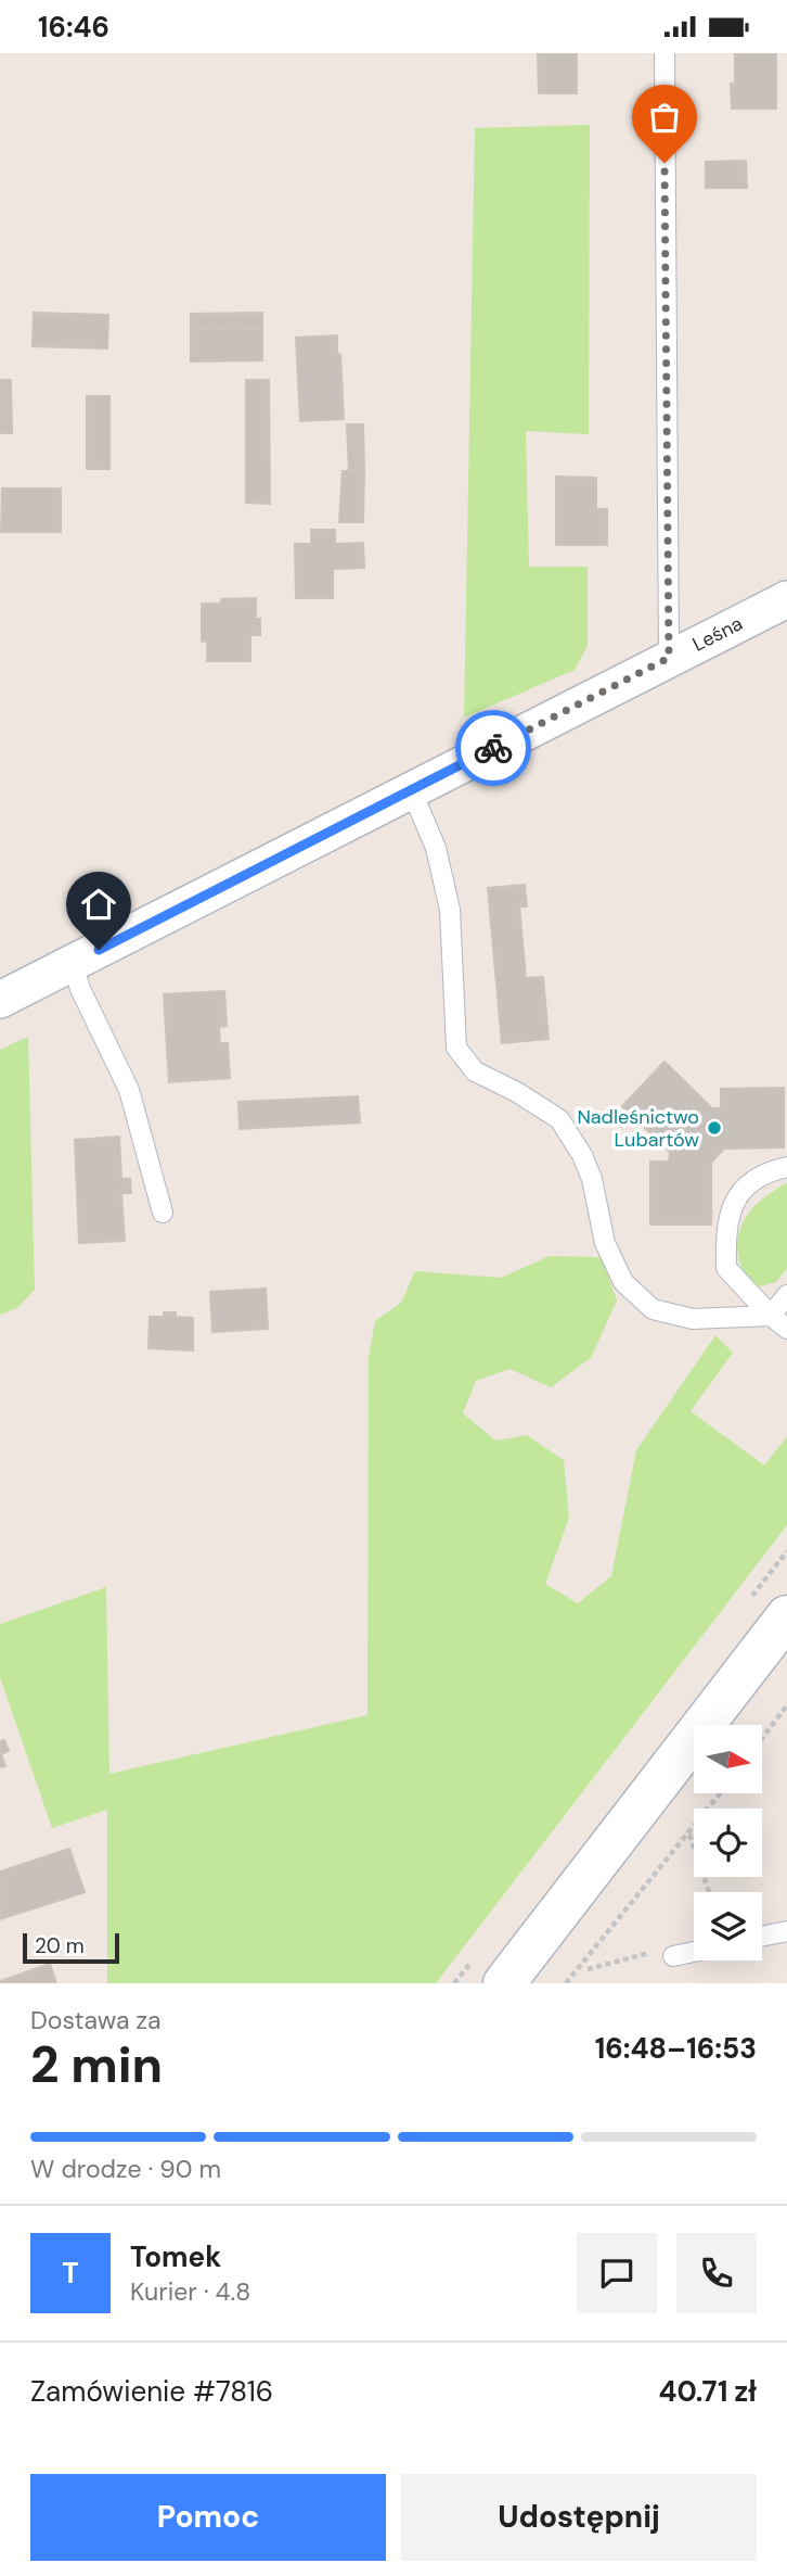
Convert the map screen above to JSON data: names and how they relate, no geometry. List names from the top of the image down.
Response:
{
  "streets": {
    "street": ["Leśna"]
  },
  "places": ["Nadleśnictwo Lubartów"],
  "scale_bar": "20 m",
  "north": "right",
  "page": {
    "status": "16:46",
    "scale": "20 m",
    "heading": ["2 min", "Dostawa za", "16:48–16:53"],
    "panel": [
      "Tomek",
      "Kurier · 4.8",
      "Zamówienie #7816",
      "40.71 zł"
    ],
    "bar": "W drodze · 90 m",
    "round": "T",
    "buttons": ["Pomoc", "Udostępnij"]
  }
}
